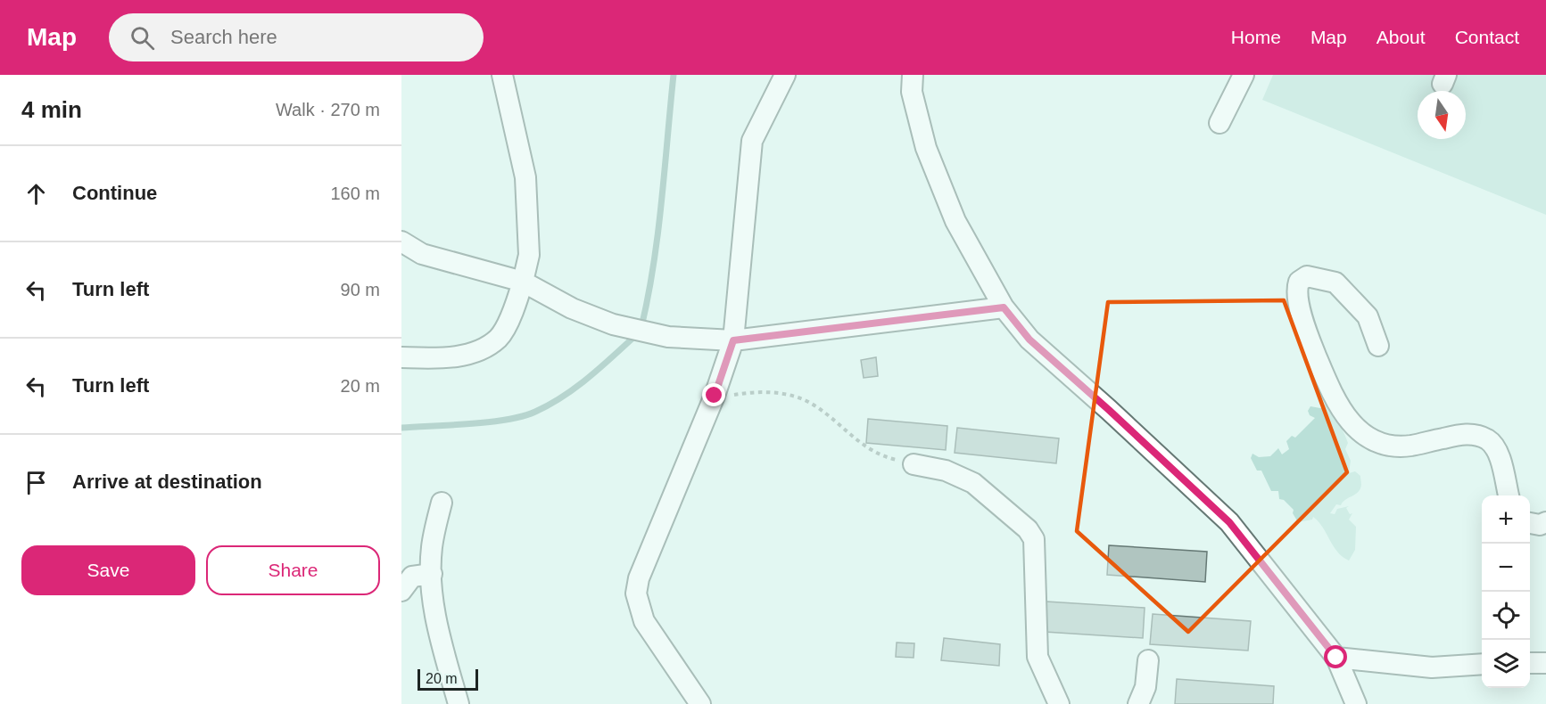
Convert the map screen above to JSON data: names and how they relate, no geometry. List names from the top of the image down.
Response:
{
  "scale_bar": "20 m",
  "north": "bottom",
  "page": {
    "header": "Map",
    "search": "Search here",
    "nav": [
      "Home",
      "Map",
      "About",
      "Contact"
    ],
    "heading": ["4 min", "Walk · 270 m"],
    "list": [
      ["Continue", "160 m"],
      ["Turn left", "90 m"],
      ["Turn left", "20 m"],
      "Arrive at destination"
    ],
    "map_buttons": ["+", "−"],
    "buttons": ["Save", "Share"],
    "scale": "20 m"
  }
}
